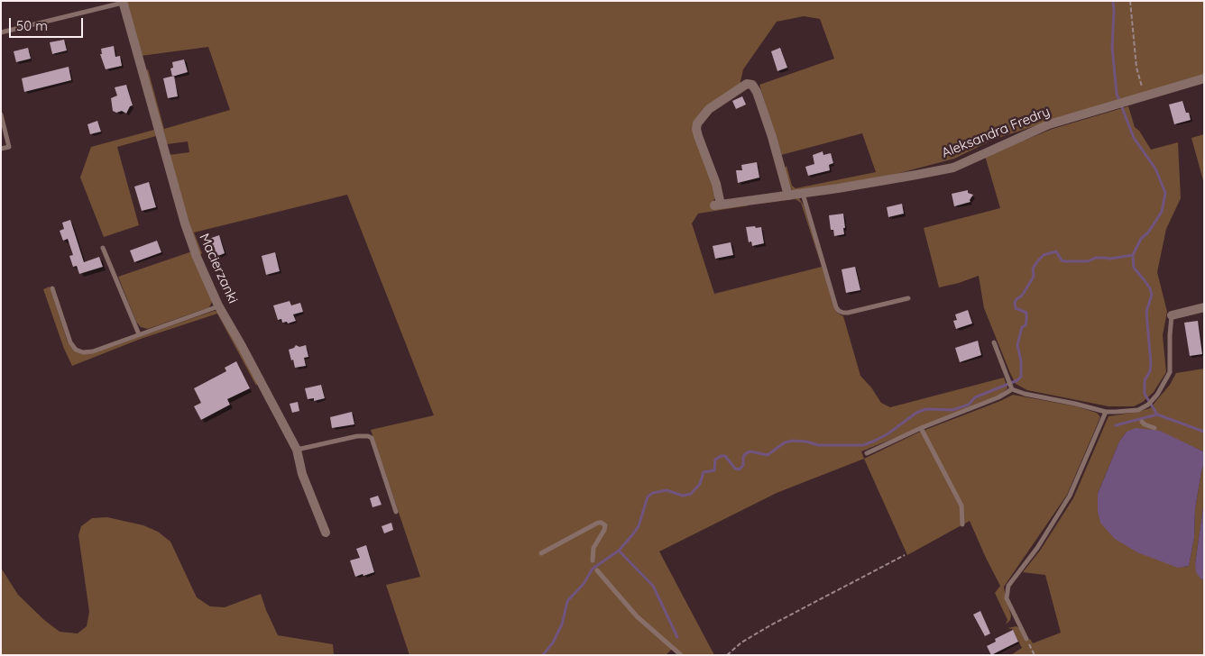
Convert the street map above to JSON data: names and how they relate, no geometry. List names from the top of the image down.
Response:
{
  "streets": {
    "street": ["Aleksandra Fredry", "Macierzanki"]
  },
  "scale_bar": "50 m"
}
